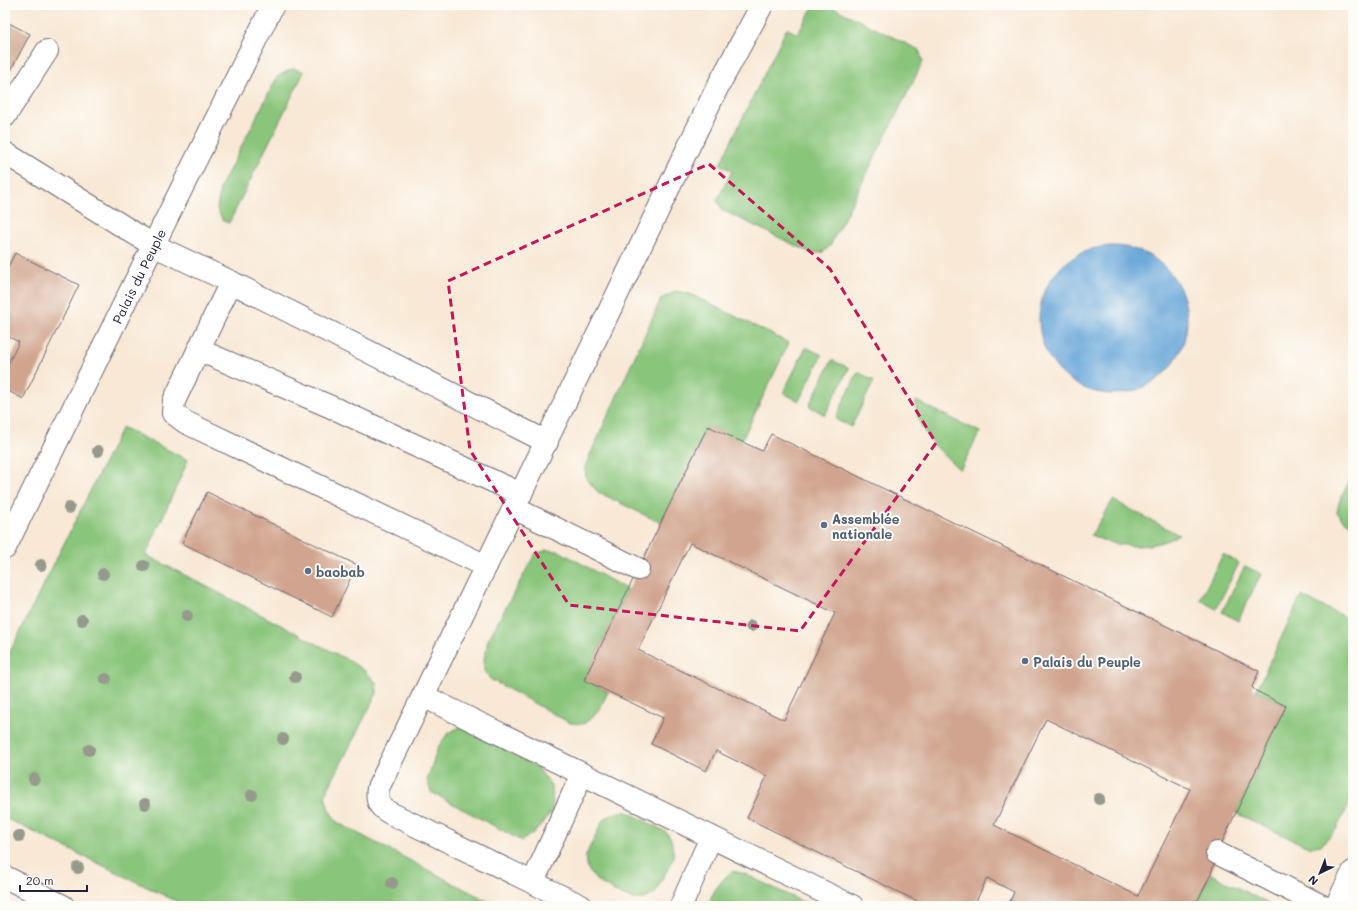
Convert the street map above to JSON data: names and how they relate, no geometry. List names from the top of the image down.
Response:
{
  "streets": {
    "street": ["Palais du Peuple"]
  },
  "places": ["Assemblée nationale", "baobab", "Palais du Peuple"],
  "scale_bar": "20 m",
  "north": "bottom left"
}
